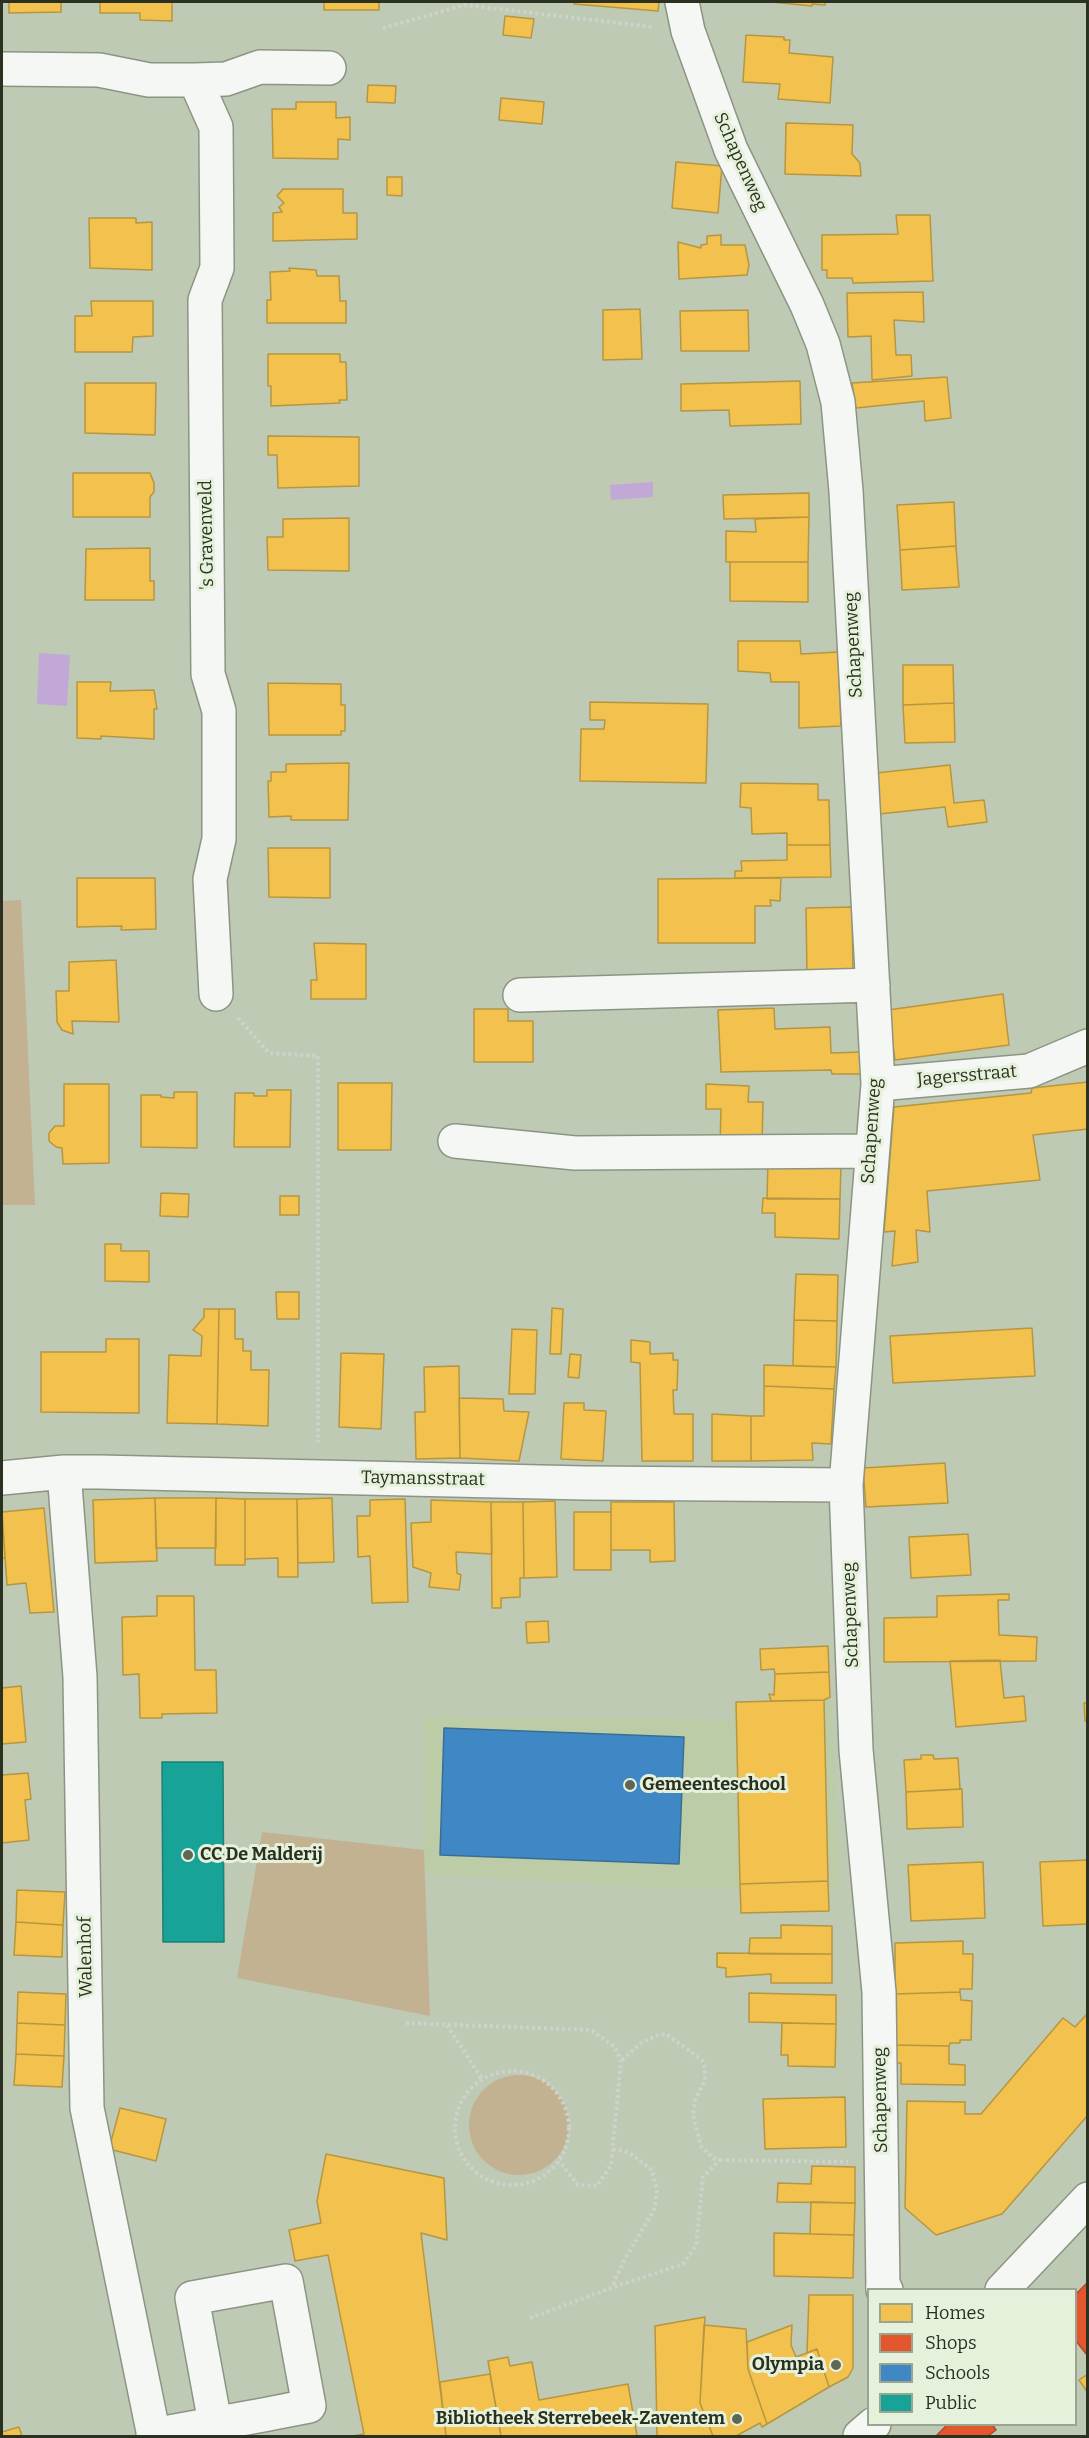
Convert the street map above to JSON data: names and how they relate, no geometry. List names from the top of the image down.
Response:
{
  "streets": {
    "street": [
      "Schapenweg",
      "'s Gravenveld",
      "Jagersstraat",
      "Taymansstraat",
      "Walenhof"
    ]
  },
  "crossings": [
    ["Schapenweg", "Jagersstraat"],
    ["Schapenweg", "Taymansstraat"],
    ["Taymansstraat", "Walenhof"]
  ],
  "places": [
    "Gemeenteschool",
    "CC De Malderij",
    "Olympia",
    "Bibliotheek Sterrebeek-Zaventem"
  ],
  "legend": [
    "Homes",
    "Shops",
    "Schools",
    "Public"
  ]
}
